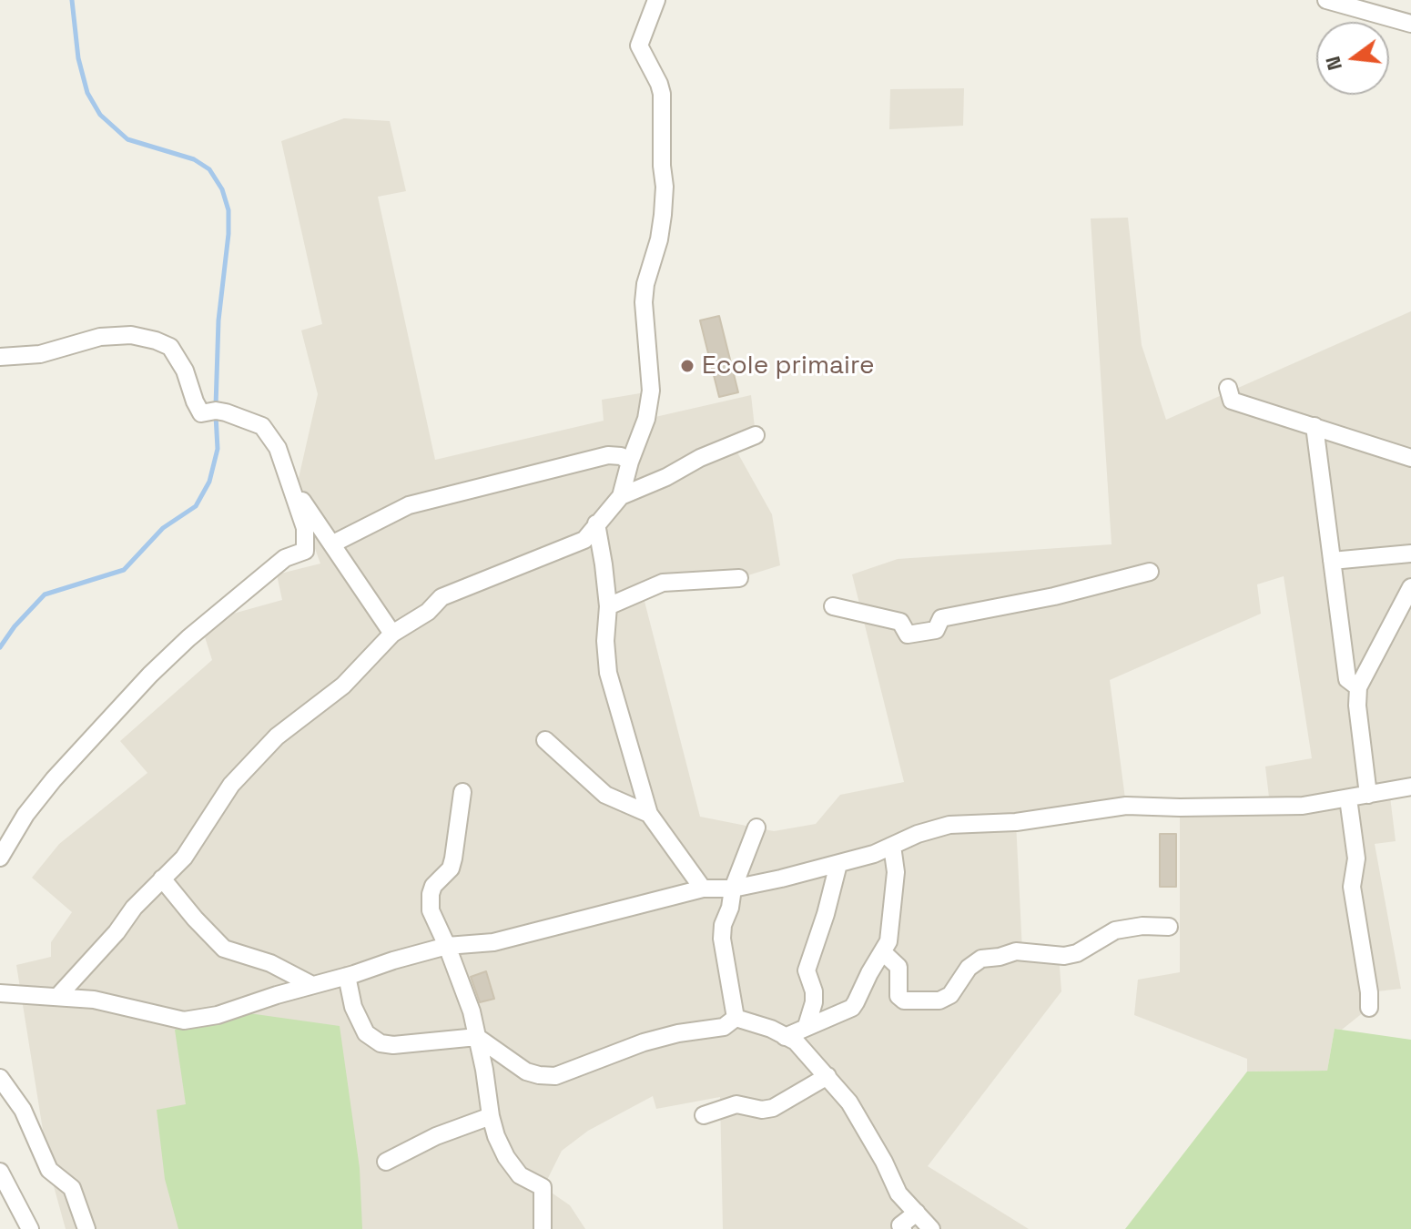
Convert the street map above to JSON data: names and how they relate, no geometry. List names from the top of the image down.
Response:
{
  "places": ["Ecole primaire"],
  "north": "left"
}
